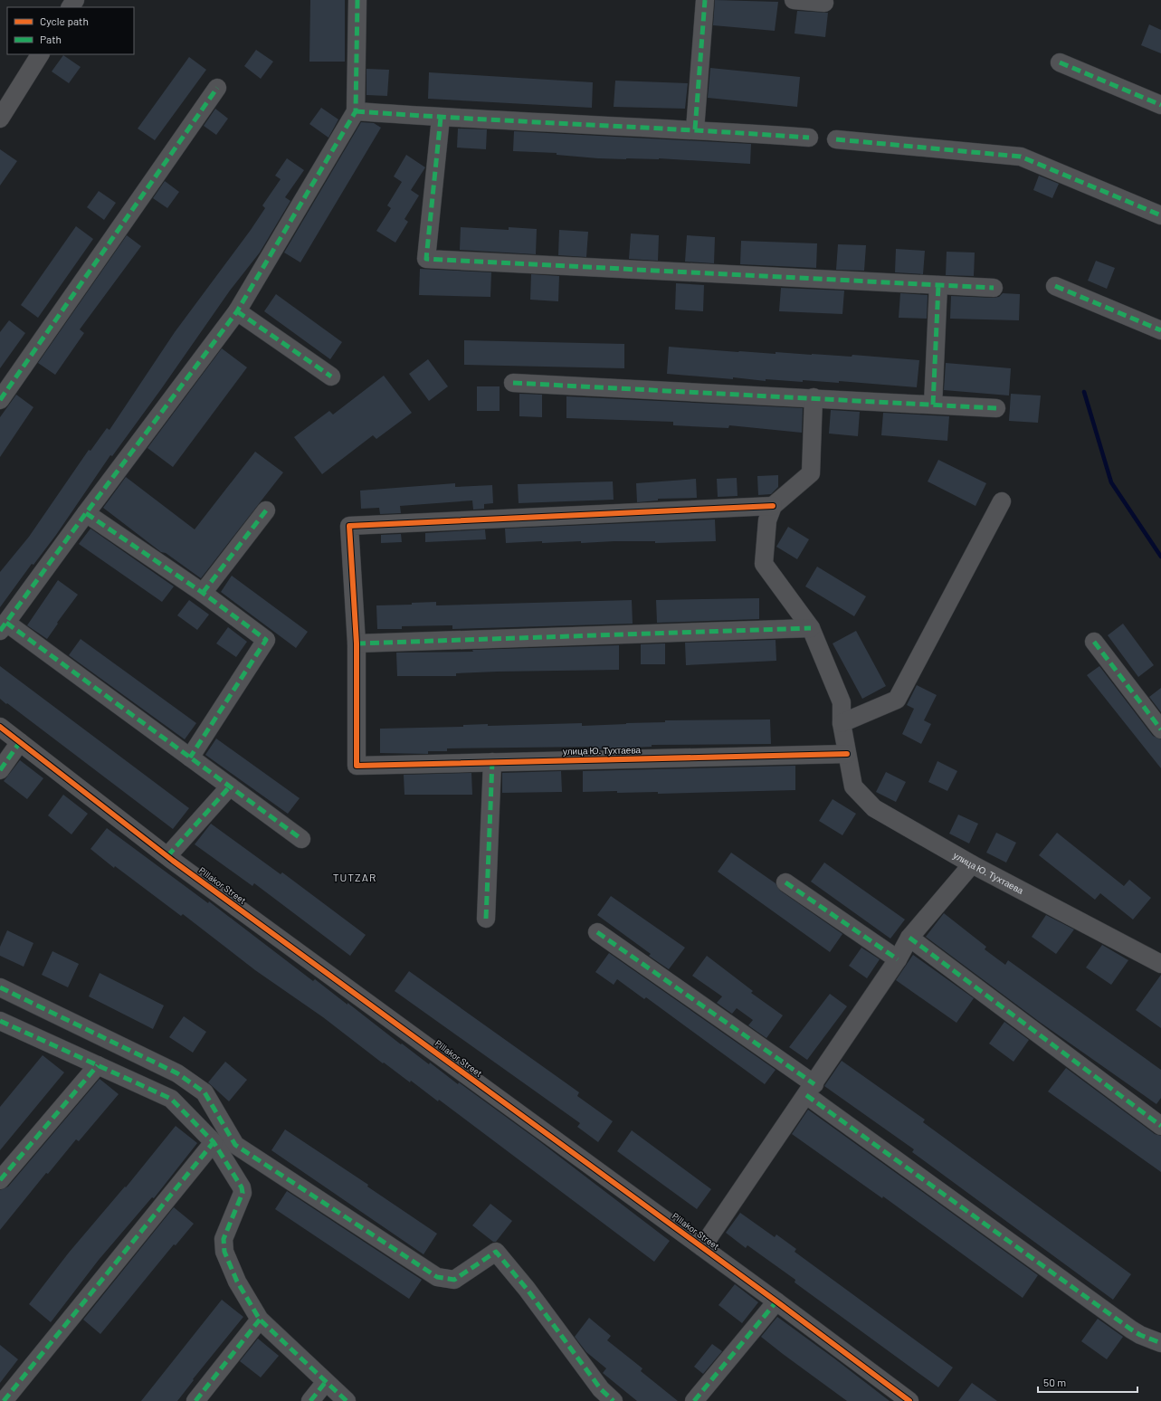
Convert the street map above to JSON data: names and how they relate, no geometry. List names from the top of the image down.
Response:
{
  "streets": {
    "street": ["улица Ю. Тухтаева", "Pillakor Street"]
  },
  "districts": ["TUTZAR"],
  "legend": ["Cycle path", "Path"],
  "scale_bar": "50 m"
}
